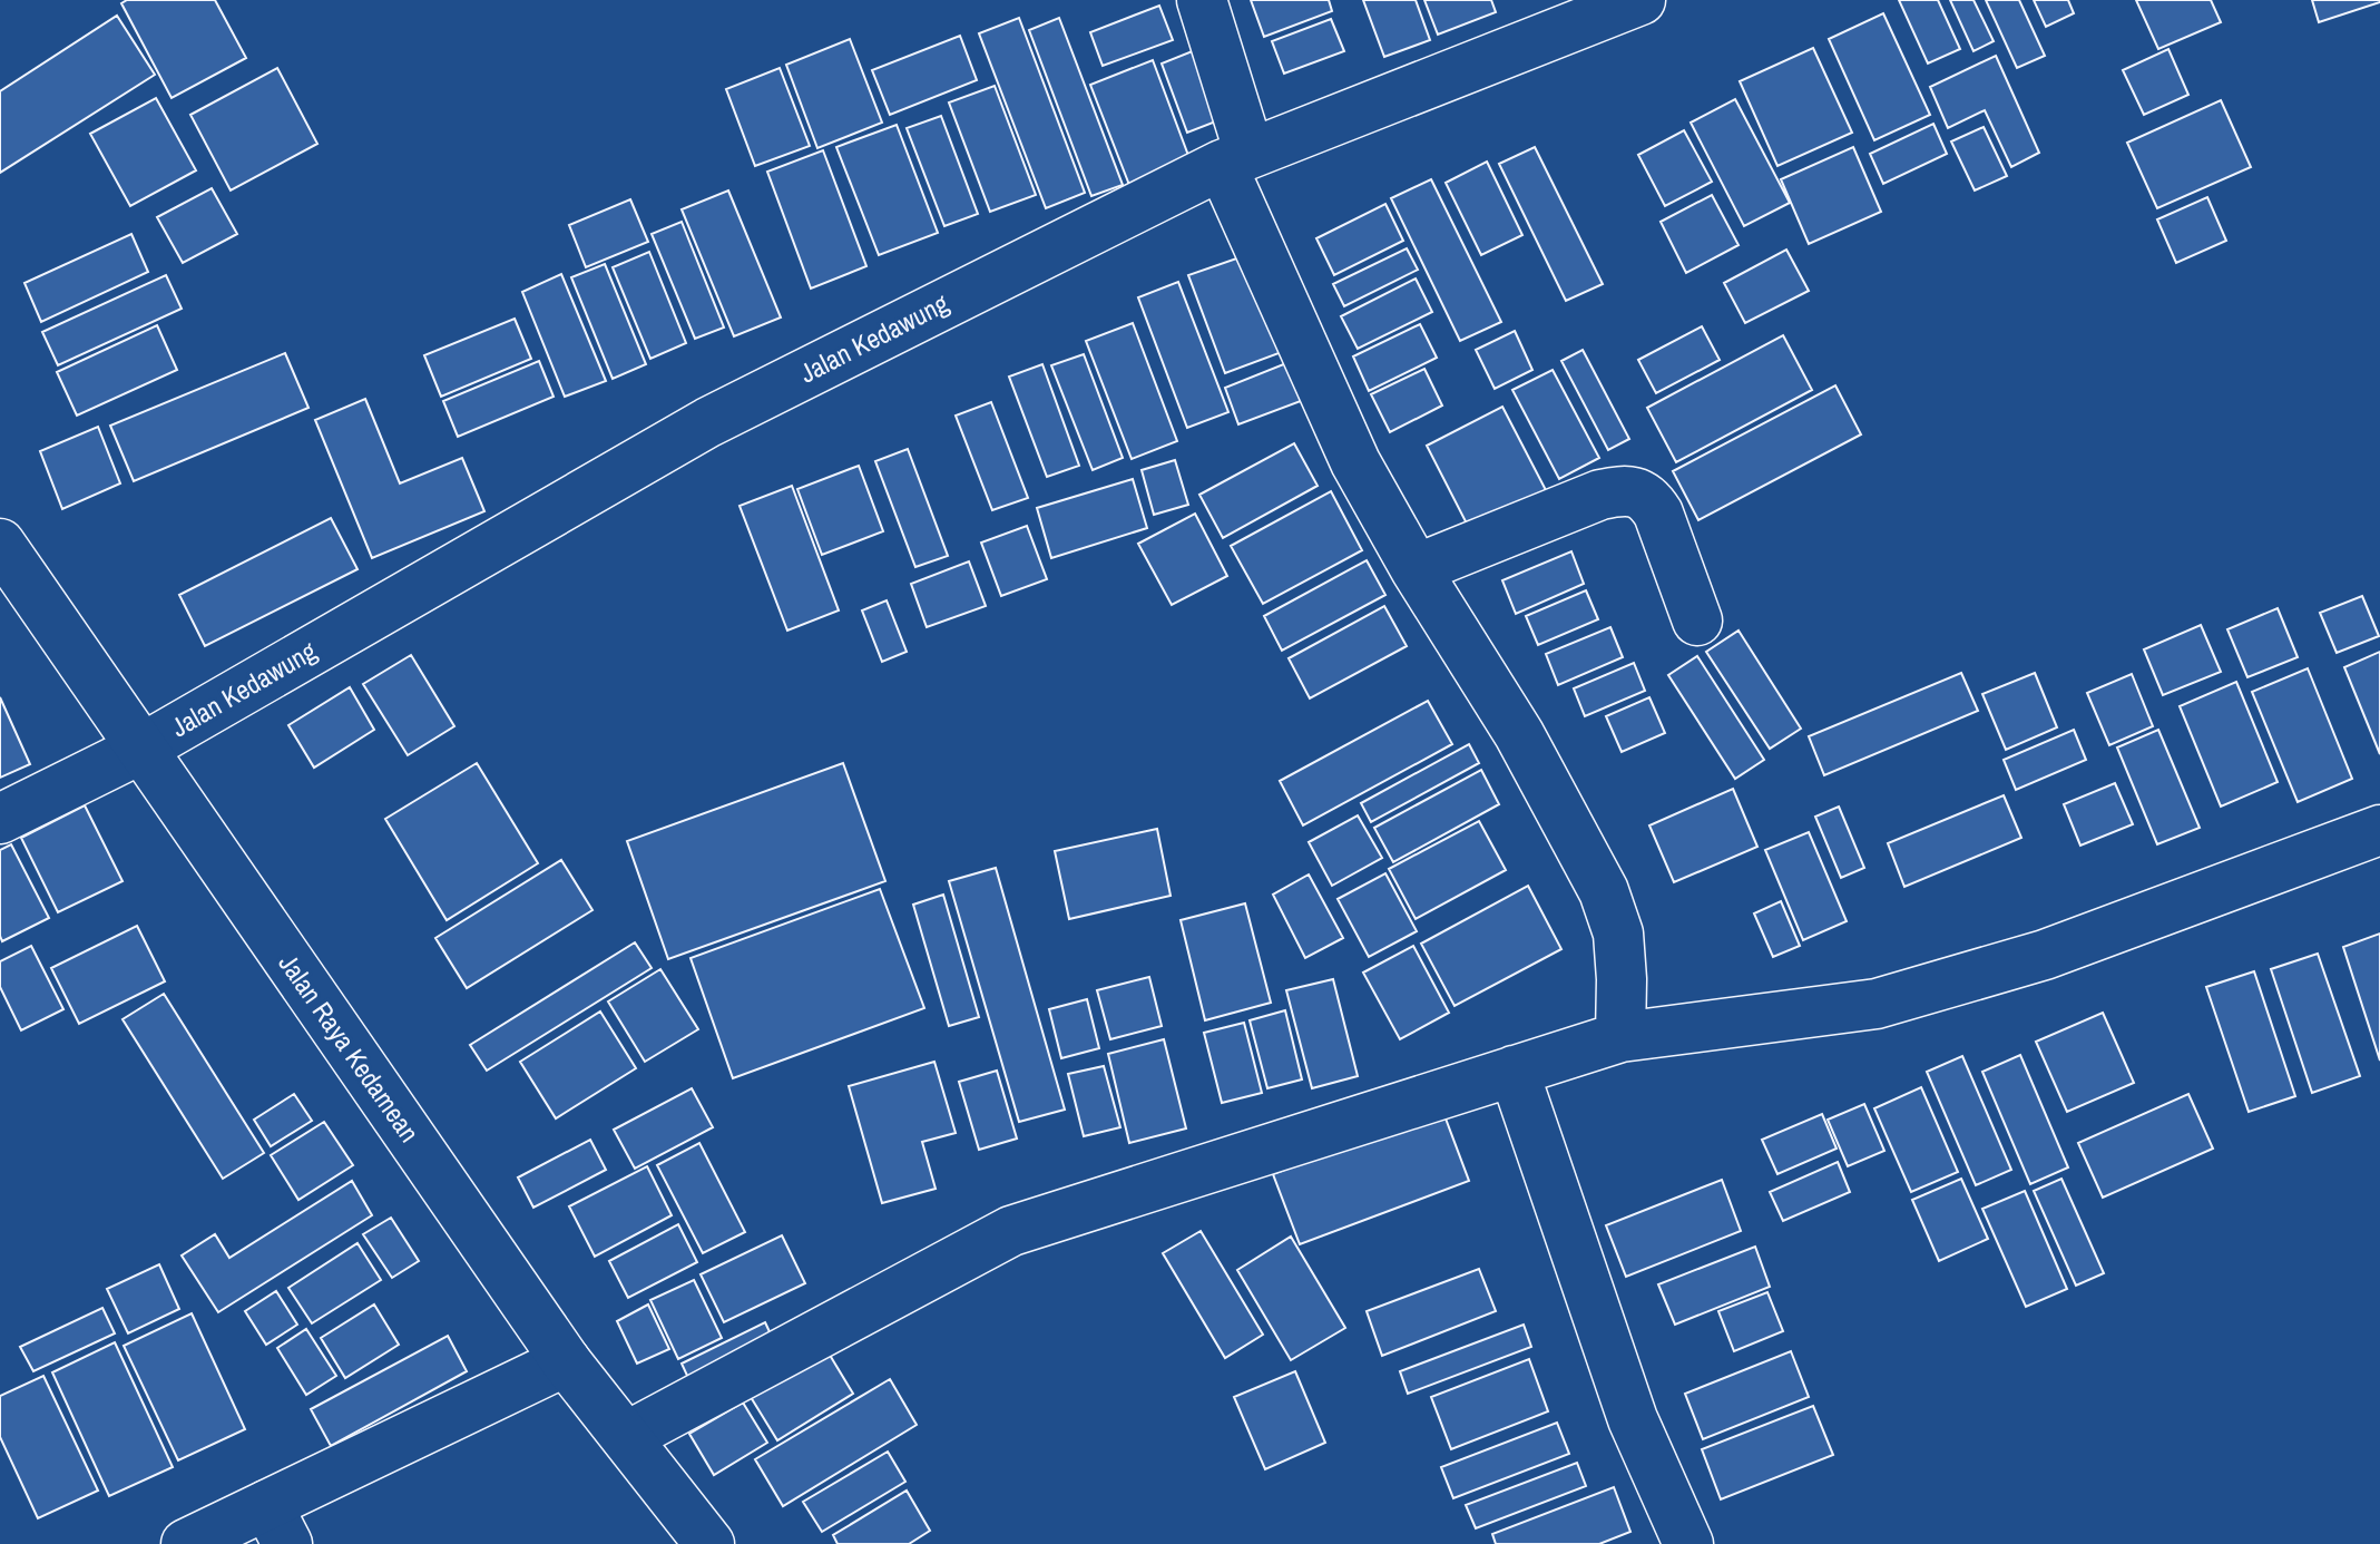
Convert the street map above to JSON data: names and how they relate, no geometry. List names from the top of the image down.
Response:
{
  "streets": {
    "main road": ["Jalan Kedawung", "Jalan Raya Kedamean"]
  },
  "crossings": [
    ["Jalan Kedawung", "Jalan Raya Kedamean"]
  ]
}
